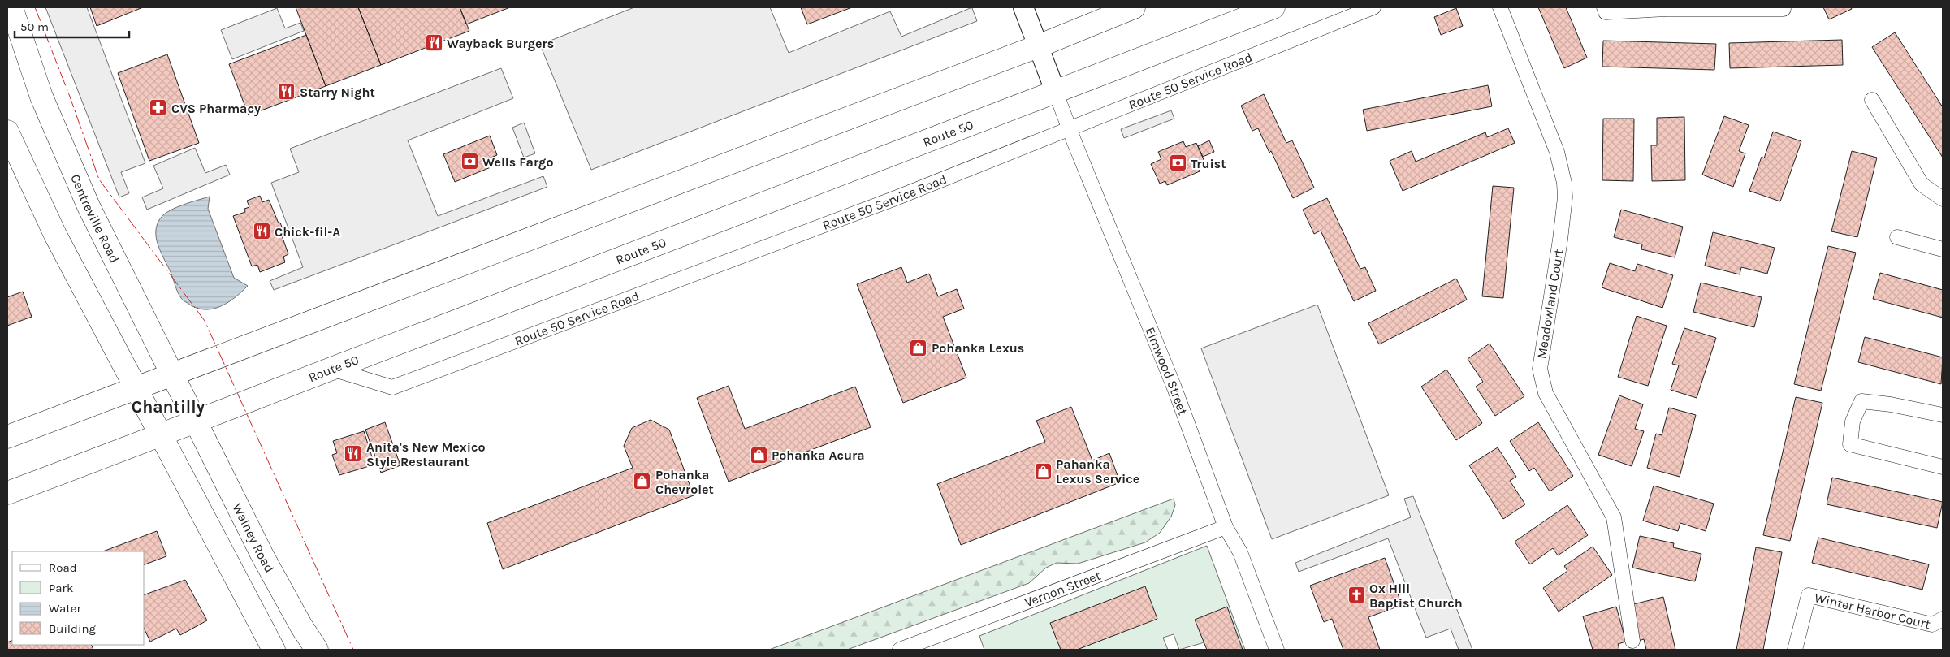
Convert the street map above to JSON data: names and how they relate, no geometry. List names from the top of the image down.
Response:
{
  "streets": {
    "main road": ["Route 50", "Centreville Road", "Walney Road"],
    "street": [
      "Route 50 Service Road",
      "Meadowland Court",
      "Elmwood Street",
      "Vernon Street",
      "Winter Harbor Court"
    ]
  },
  "crossings": [
    ["Route 50 Service Road", "Route 50"],
    ["Route 50 Service Road", "Elmwood Street"],
    ["Route 50", "Centreville Road"],
    ["Route 50", "Elmwood Street"],
    ["Route 50", "Walney Road"],
    ["Centreville Road", "Walney Road"],
    ["Elmwood Street", "Vernon Street"]
  ],
  "districts": ["Chantilly"],
  "places": {
    "restaurant": [
      "Wayback Burgers",
      "Starry Night",
      "Chick-fil-A",
      "Anita's New Mexico Style Restaurant"
    ],
    "pharmacy": ["CVS Pharmacy"],
    "bank": ["Wells Fargo", "Truist"],
    "shop": [
      "Pohanka Lexus",
      "Pohanka Acura",
      "Pahanka Lexus Service",
      "Pohanka Chevrolet"
    ],
    "church": ["Ox Hill Baptist Church"]
  },
  "legend": [
    "Road",
    "Park",
    "Water",
    "Building"
  ],
  "scale_bar": "50 m"
}
